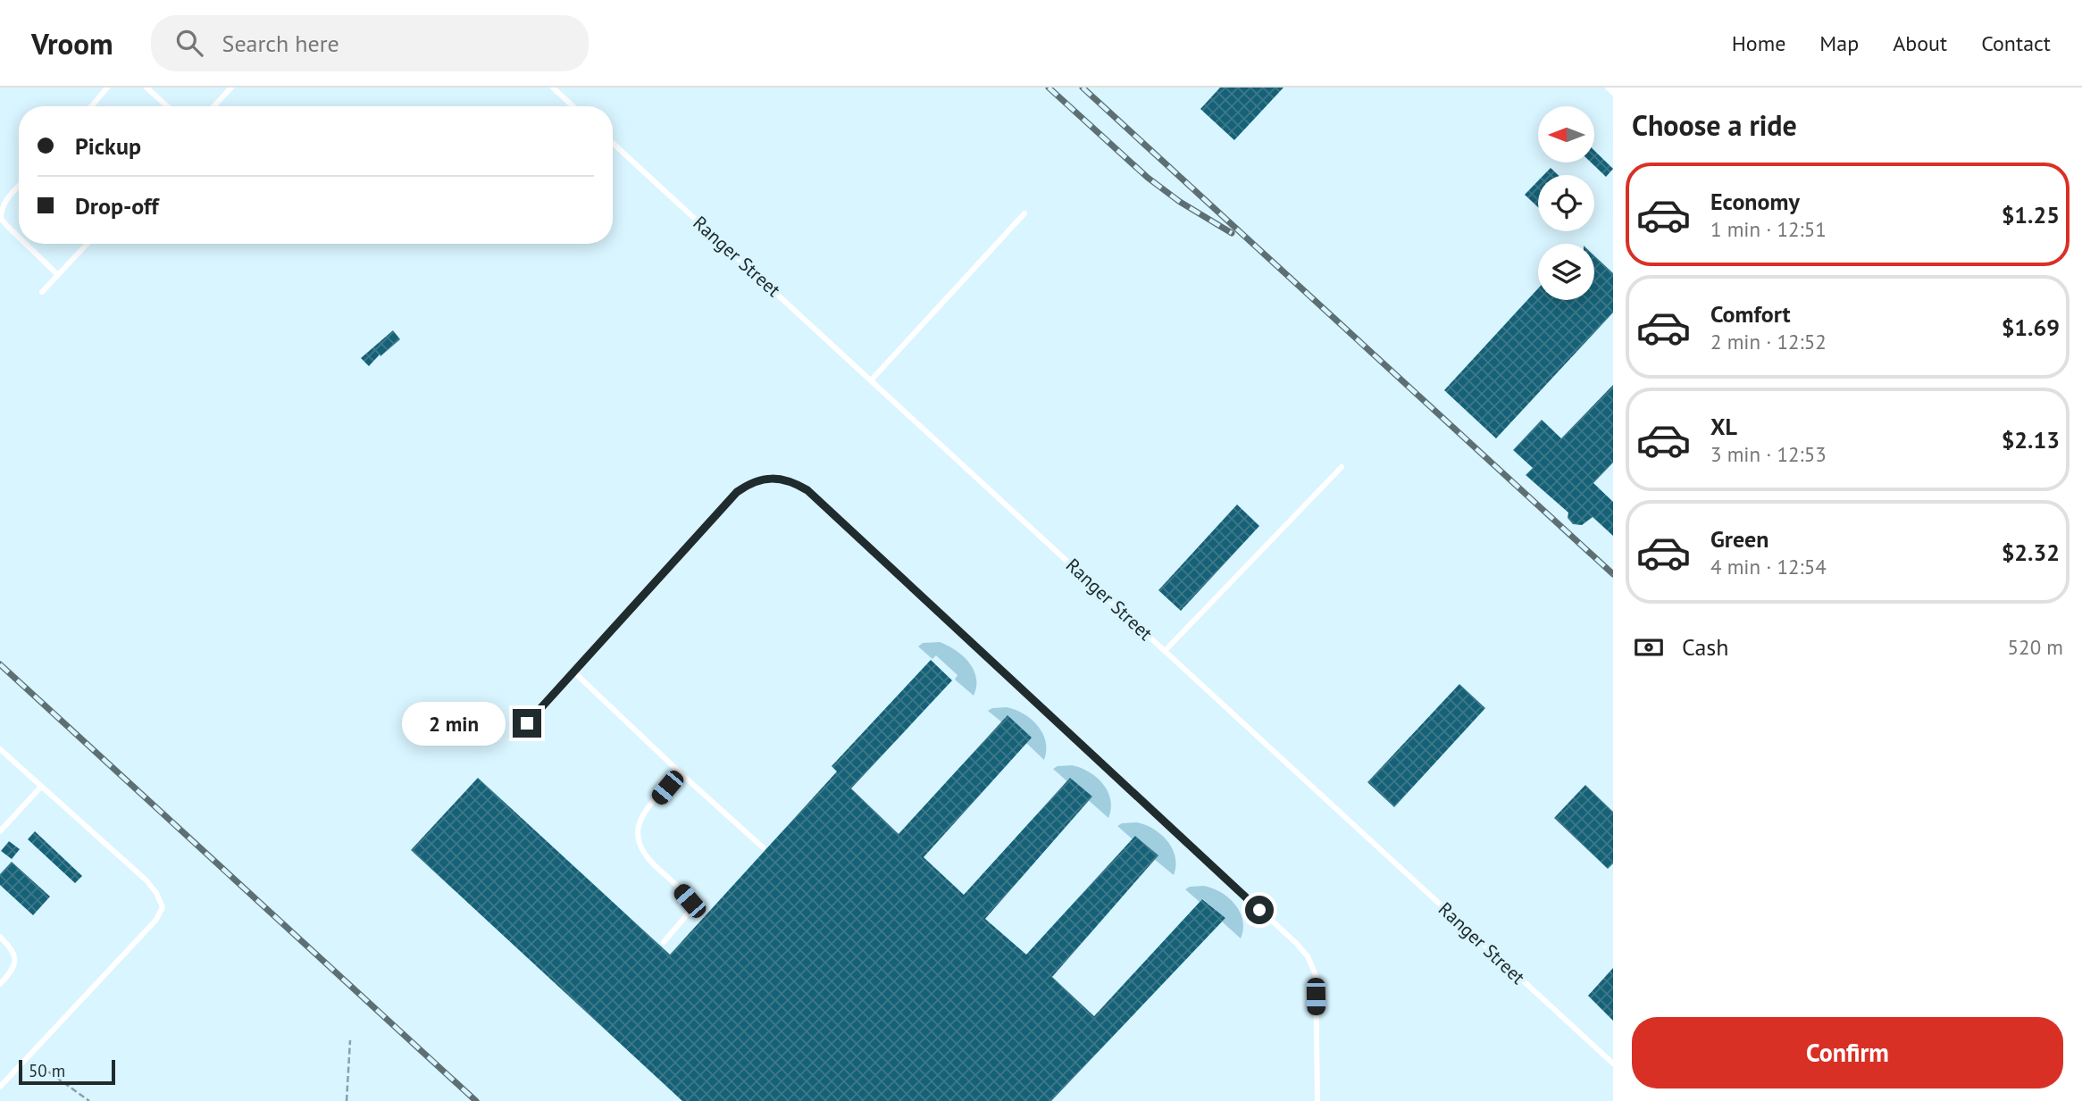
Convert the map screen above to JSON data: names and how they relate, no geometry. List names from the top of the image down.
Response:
{
  "streets": {
    "lane": ["Ranger Street"]
  },
  "scale_bar": "50 m",
  "north": "left",
  "page": {
    "header": "Vroom",
    "search": "Search here",
    "nav": [
      "Home",
      "Map",
      "About",
      "Contact"
    ],
    "heading": "Choose a ride",
    "banner": ["Pickup", "Drop-off"],
    "list": [
      {
        "name": "Economy",
        "note": "1 min · 12:51",
        "value": "$1.25"
      },
      {
        "name": "Comfort",
        "note": "2 min · 12:52",
        "value": "$1.69"
      },
      {
        "name": "XL",
        "note": "3 min · 12:53",
        "value": "$2.13"
      },
      {
        "name": "Green",
        "note": "4 min · 12:54",
        "value": "$2.32"
      }
    ],
    "pay": ["Cash", "520 m"],
    "bubble": "2 min",
    "buttons": "Confirm",
    "scale": "50 m"
  }
}
